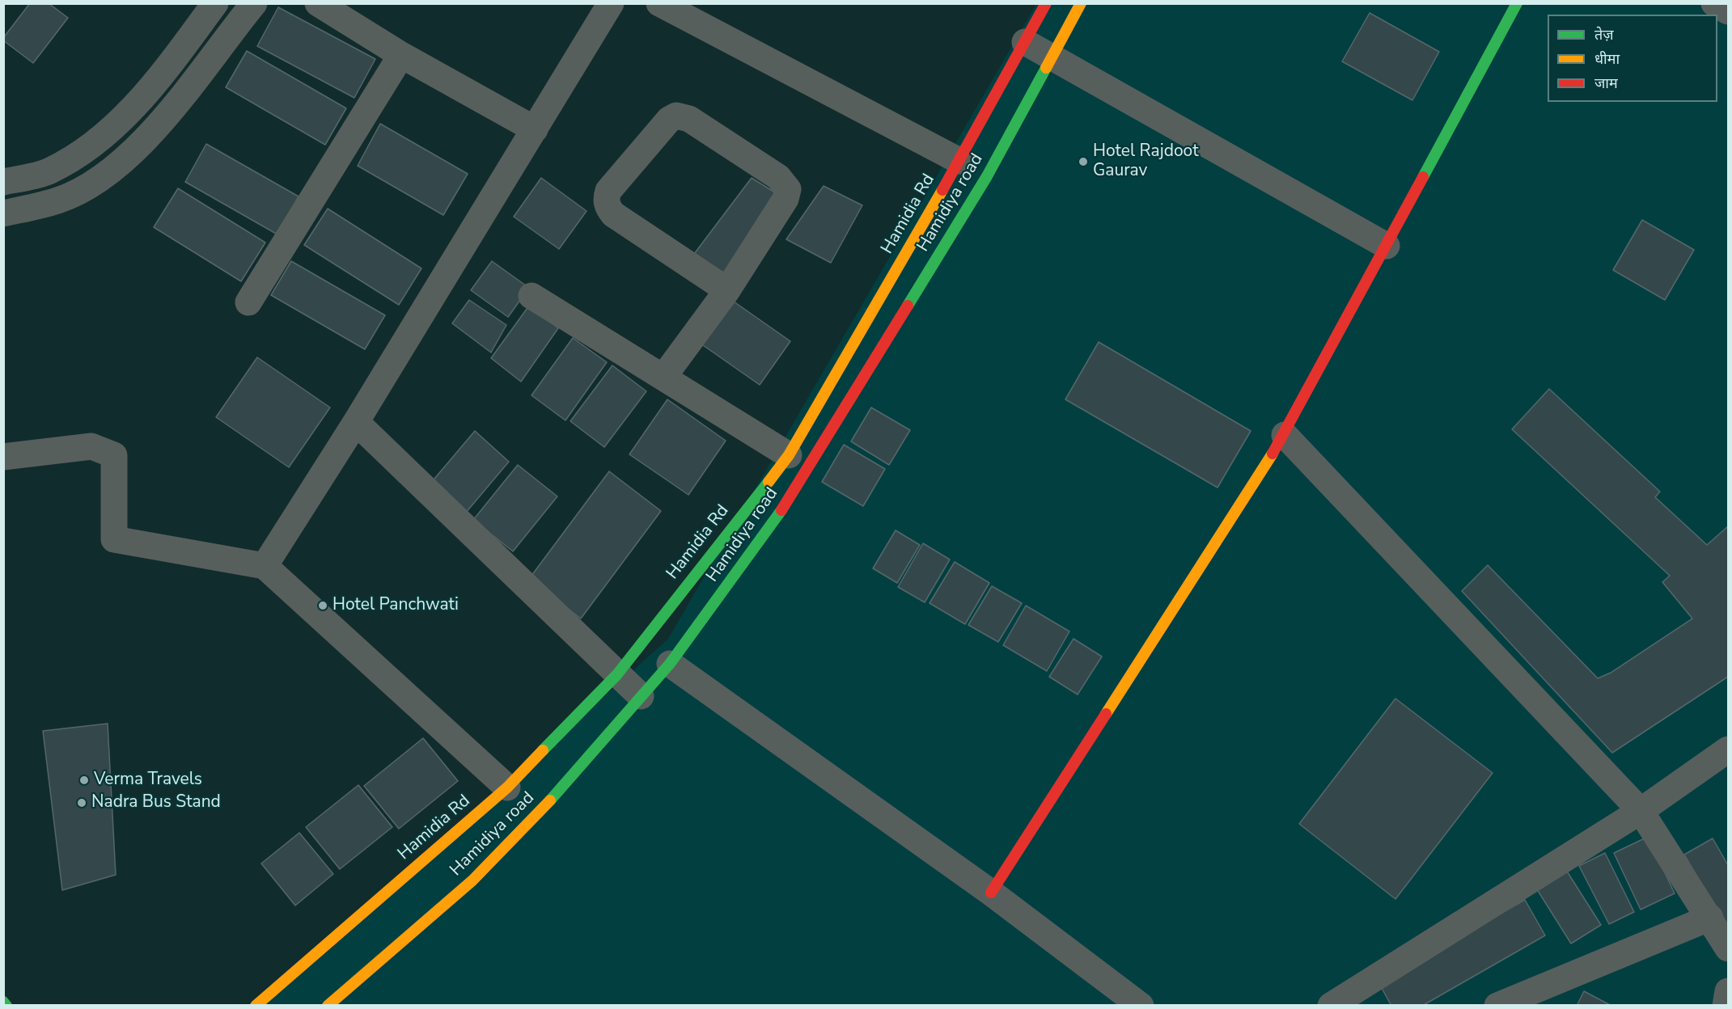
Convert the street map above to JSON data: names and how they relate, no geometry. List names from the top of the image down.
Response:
{
  "streets": {
    "main road": ["Hamidiya road", "Hamidia Rd"]
  },
  "places": [
    "Hotel Rajdoot Gaurav",
    "Hotel Panchwati",
    "Verma Travels",
    "Nadra Bus Stand"
  ],
  "legend": ["तेज़", "धीमा", "जाम"]
}
